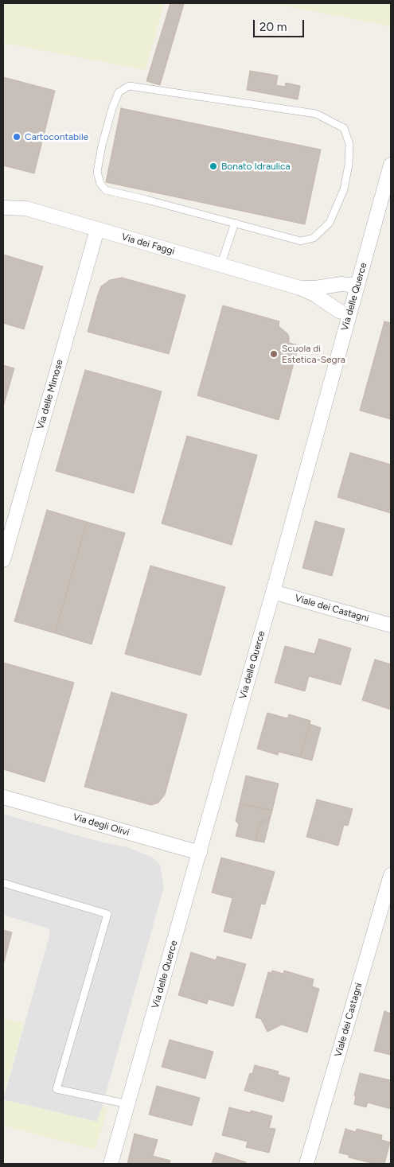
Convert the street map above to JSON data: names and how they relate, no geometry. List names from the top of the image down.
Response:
{
  "streets": {
    "street": [
      "Via dei Faggi",
      "Via delle Querce",
      "Via delle Mimose",
      "Viale dei Castagni",
      "Via degli Olivi"
    ]
  },
  "crossings": [
    ["Via dei Faggi", "Via delle Querce"],
    ["Via dei Faggi", "Via delle Mimose"],
    ["Via delle Querce", "Viale dei Castagni"],
    ["Via delle Querce", "Via degli Olivi"]
  ],
  "places": ["Cartocontabile", "Bonato Idraulica", "Scuola di Estetica-Segra"],
  "scale_bar": "20 m"
}
